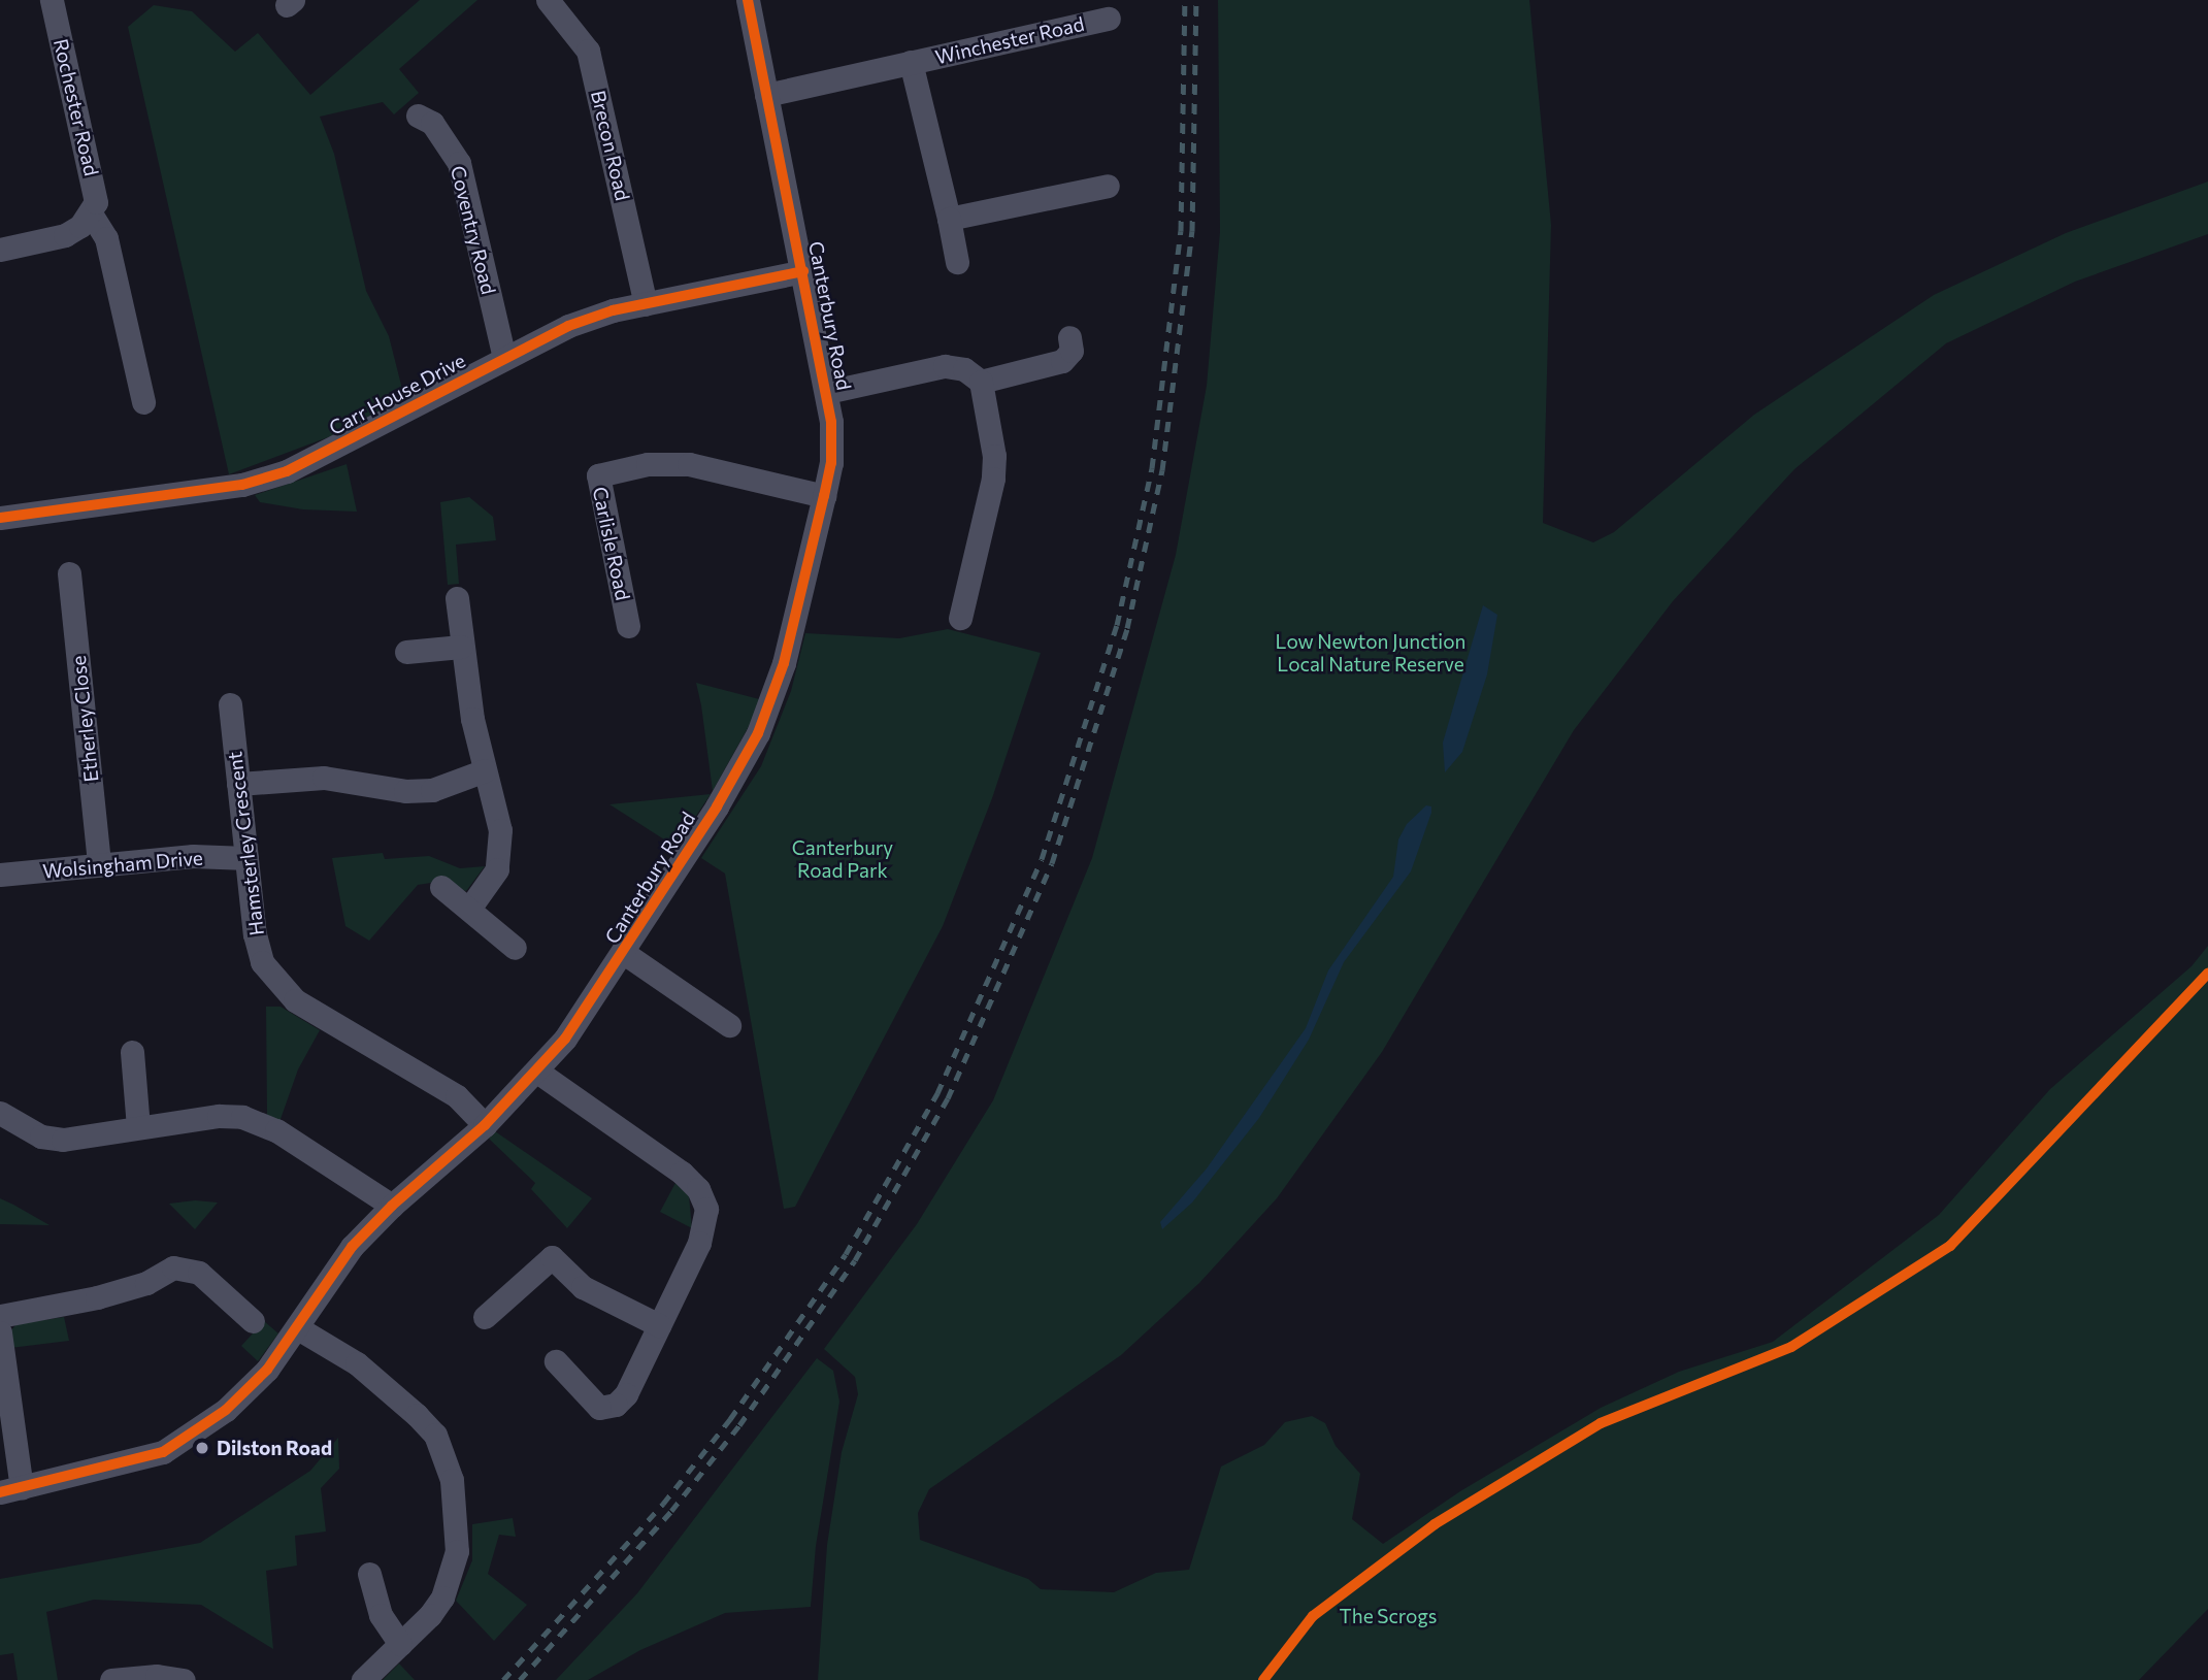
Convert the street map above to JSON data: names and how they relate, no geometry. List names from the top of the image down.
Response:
{
  "streets": {
    "street": [
      "Winchester Road",
      "Rochester Road",
      "Brecon Road",
      "Coventry Road",
      "Canterbury Road",
      "Carr House Drive",
      "Carlisle Road",
      "Etherley Close",
      "Hamsterley Crescent",
      "Wolsingham Drive"
    ]
  },
  "crossings": [
    ["Winchester Road", "Canterbury Road"],
    ["Brecon Road", "Carr House Drive"],
    ["Coventry Road", "Carr House Drive"],
    ["Canterbury Road", "Carr House Drive"],
    ["Canterbury Road", "Carlisle Road"],
    ["Canterbury Road", "Hamsterley Crescent"],
    ["Etherley Close", "Wolsingham Drive"],
    ["Hamsterley Crescent", "Wolsingham Drive"]
  ],
  "parks": ["Low Newton Junction Local Nature Reserve", "Canterbury Road Park", "The Scrogs"],
  "places": ["Dilston Road"]
}
